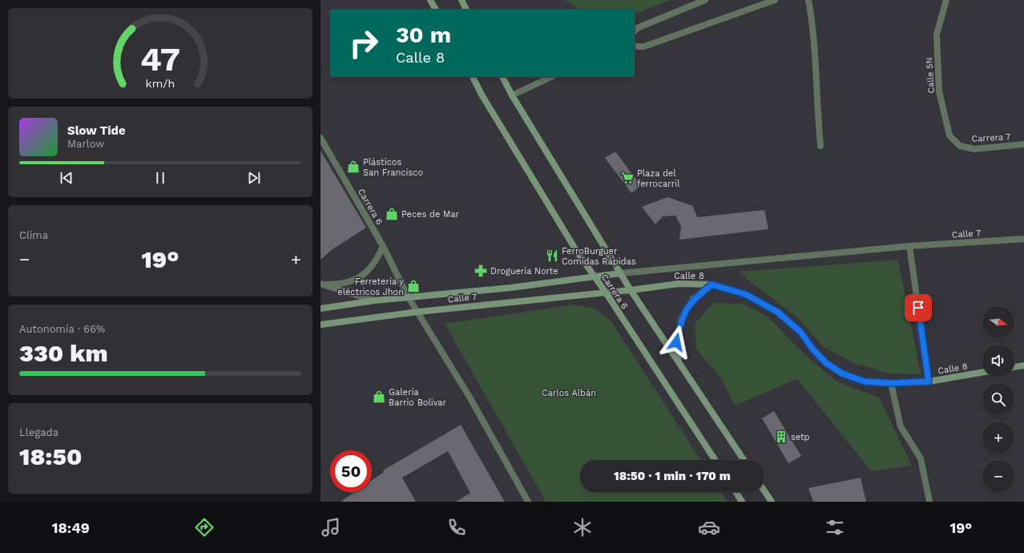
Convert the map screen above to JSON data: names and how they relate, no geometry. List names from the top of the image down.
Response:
{
  "streets": {
    "main road": ["Carrera 6", "Calle 7", "Calle 8"],
    "street": ["Calle 5N", "Carrera 7"]
  },
  "crossings": [
    ["Calle 5N", "Carrera 7"],
    ["Carrera 6", "Calle 7"],
    ["Carrera 6", "Calle 8"],
    ["Calle 7", "Calle 8"]
  ],
  "parks": ["Carlos Albán"],
  "places": {
    "shop": [
      "Plásticos San Francisco",
      "Peces de Mar",
      "Ferretería y eléctricos Jhon",
      "Galeria Barrio Bolivar"
    ],
    "supermarket": ["Plaza del ferrocarril"],
    "restaurant": ["FerroBurguer Comidas Rápidas"],
    "pharmacy": ["Droguería Norte"],
    "building": ["setp"]
  },
  "north": "right",
  "page": {
    "turn": ["30 m", "Calle 8"],
    "song": ["Slow Tide", "Marlow"],
    "tile": [
      "Clima",
      ["Autonomía · 66%", "330 km"],
      ["Llegada", "18:50"]
    ],
    "heat": ["−", "19°", "+"],
    "map_buttons": ["+", "−"],
    "limit": "50",
    "trip": "18:50 · 1 min · 170 m",
    "tabs": ["18:49", "19°"],
    "gauge": ["47", "km/h"]
  }
}
